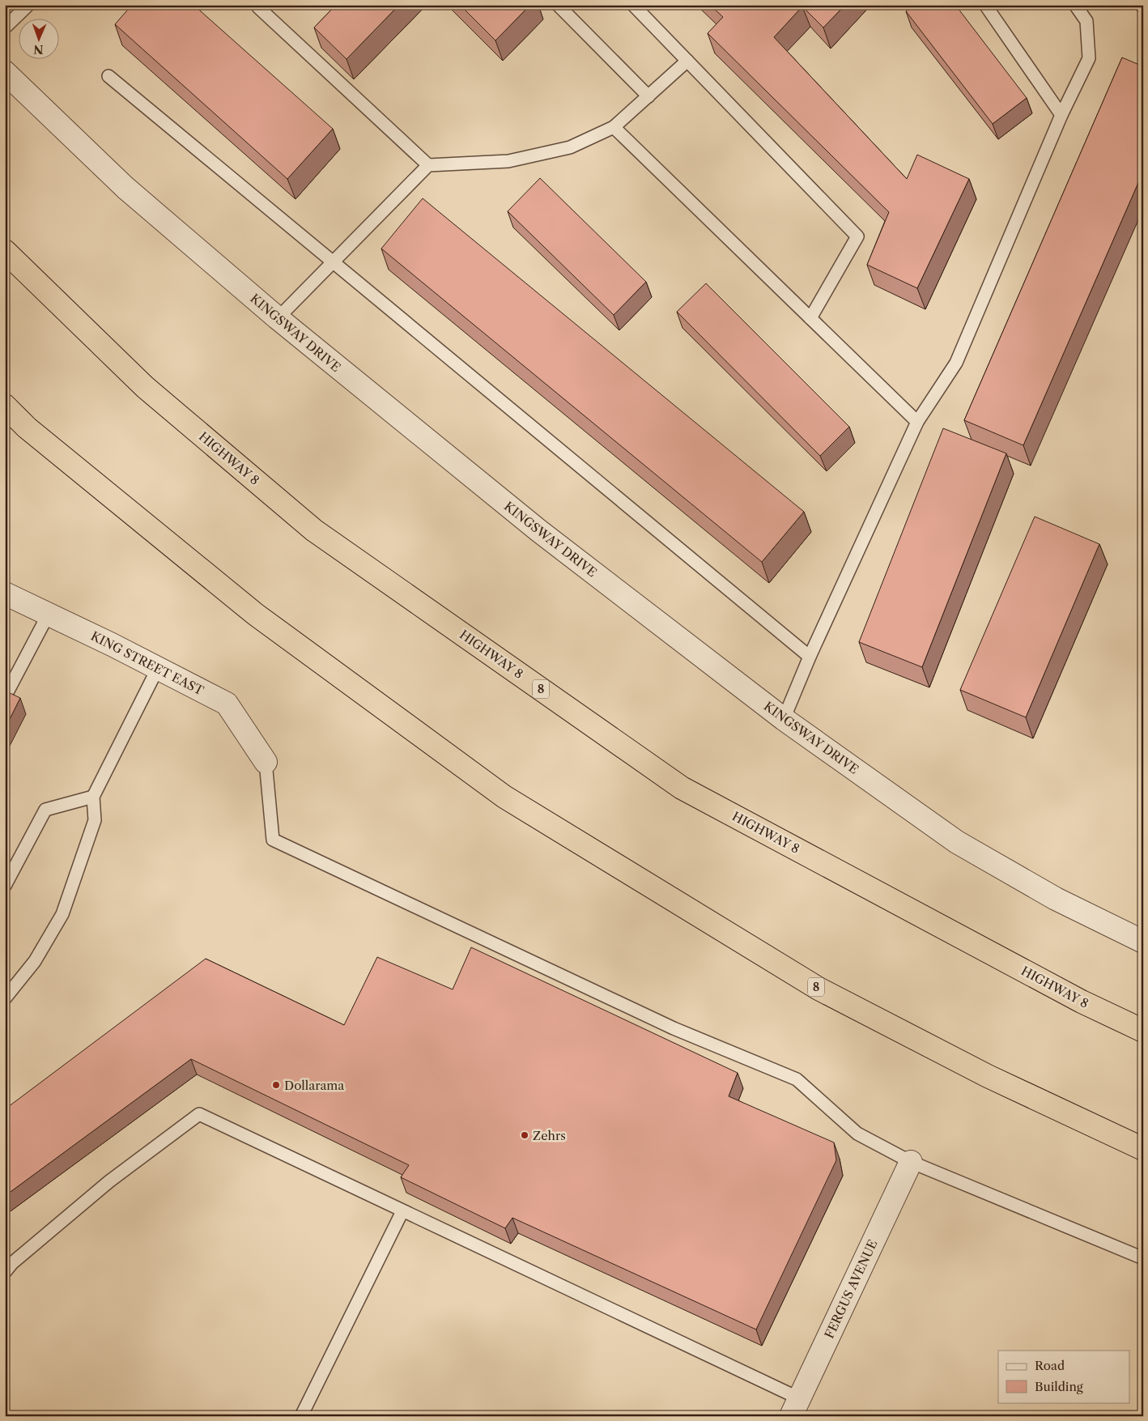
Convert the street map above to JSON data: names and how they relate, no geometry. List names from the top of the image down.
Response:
{
  "streets": {
    "highway": ["HIGHWAY 8", "8"],
    "street": ["KINGSWAY DRIVE", "KING STREET EAST", "FERGUS AVENUE"]
  },
  "places": ["Dollarama", "Zehrs"],
  "legend": ["Road", "Building"],
  "north": "bottom"
}
